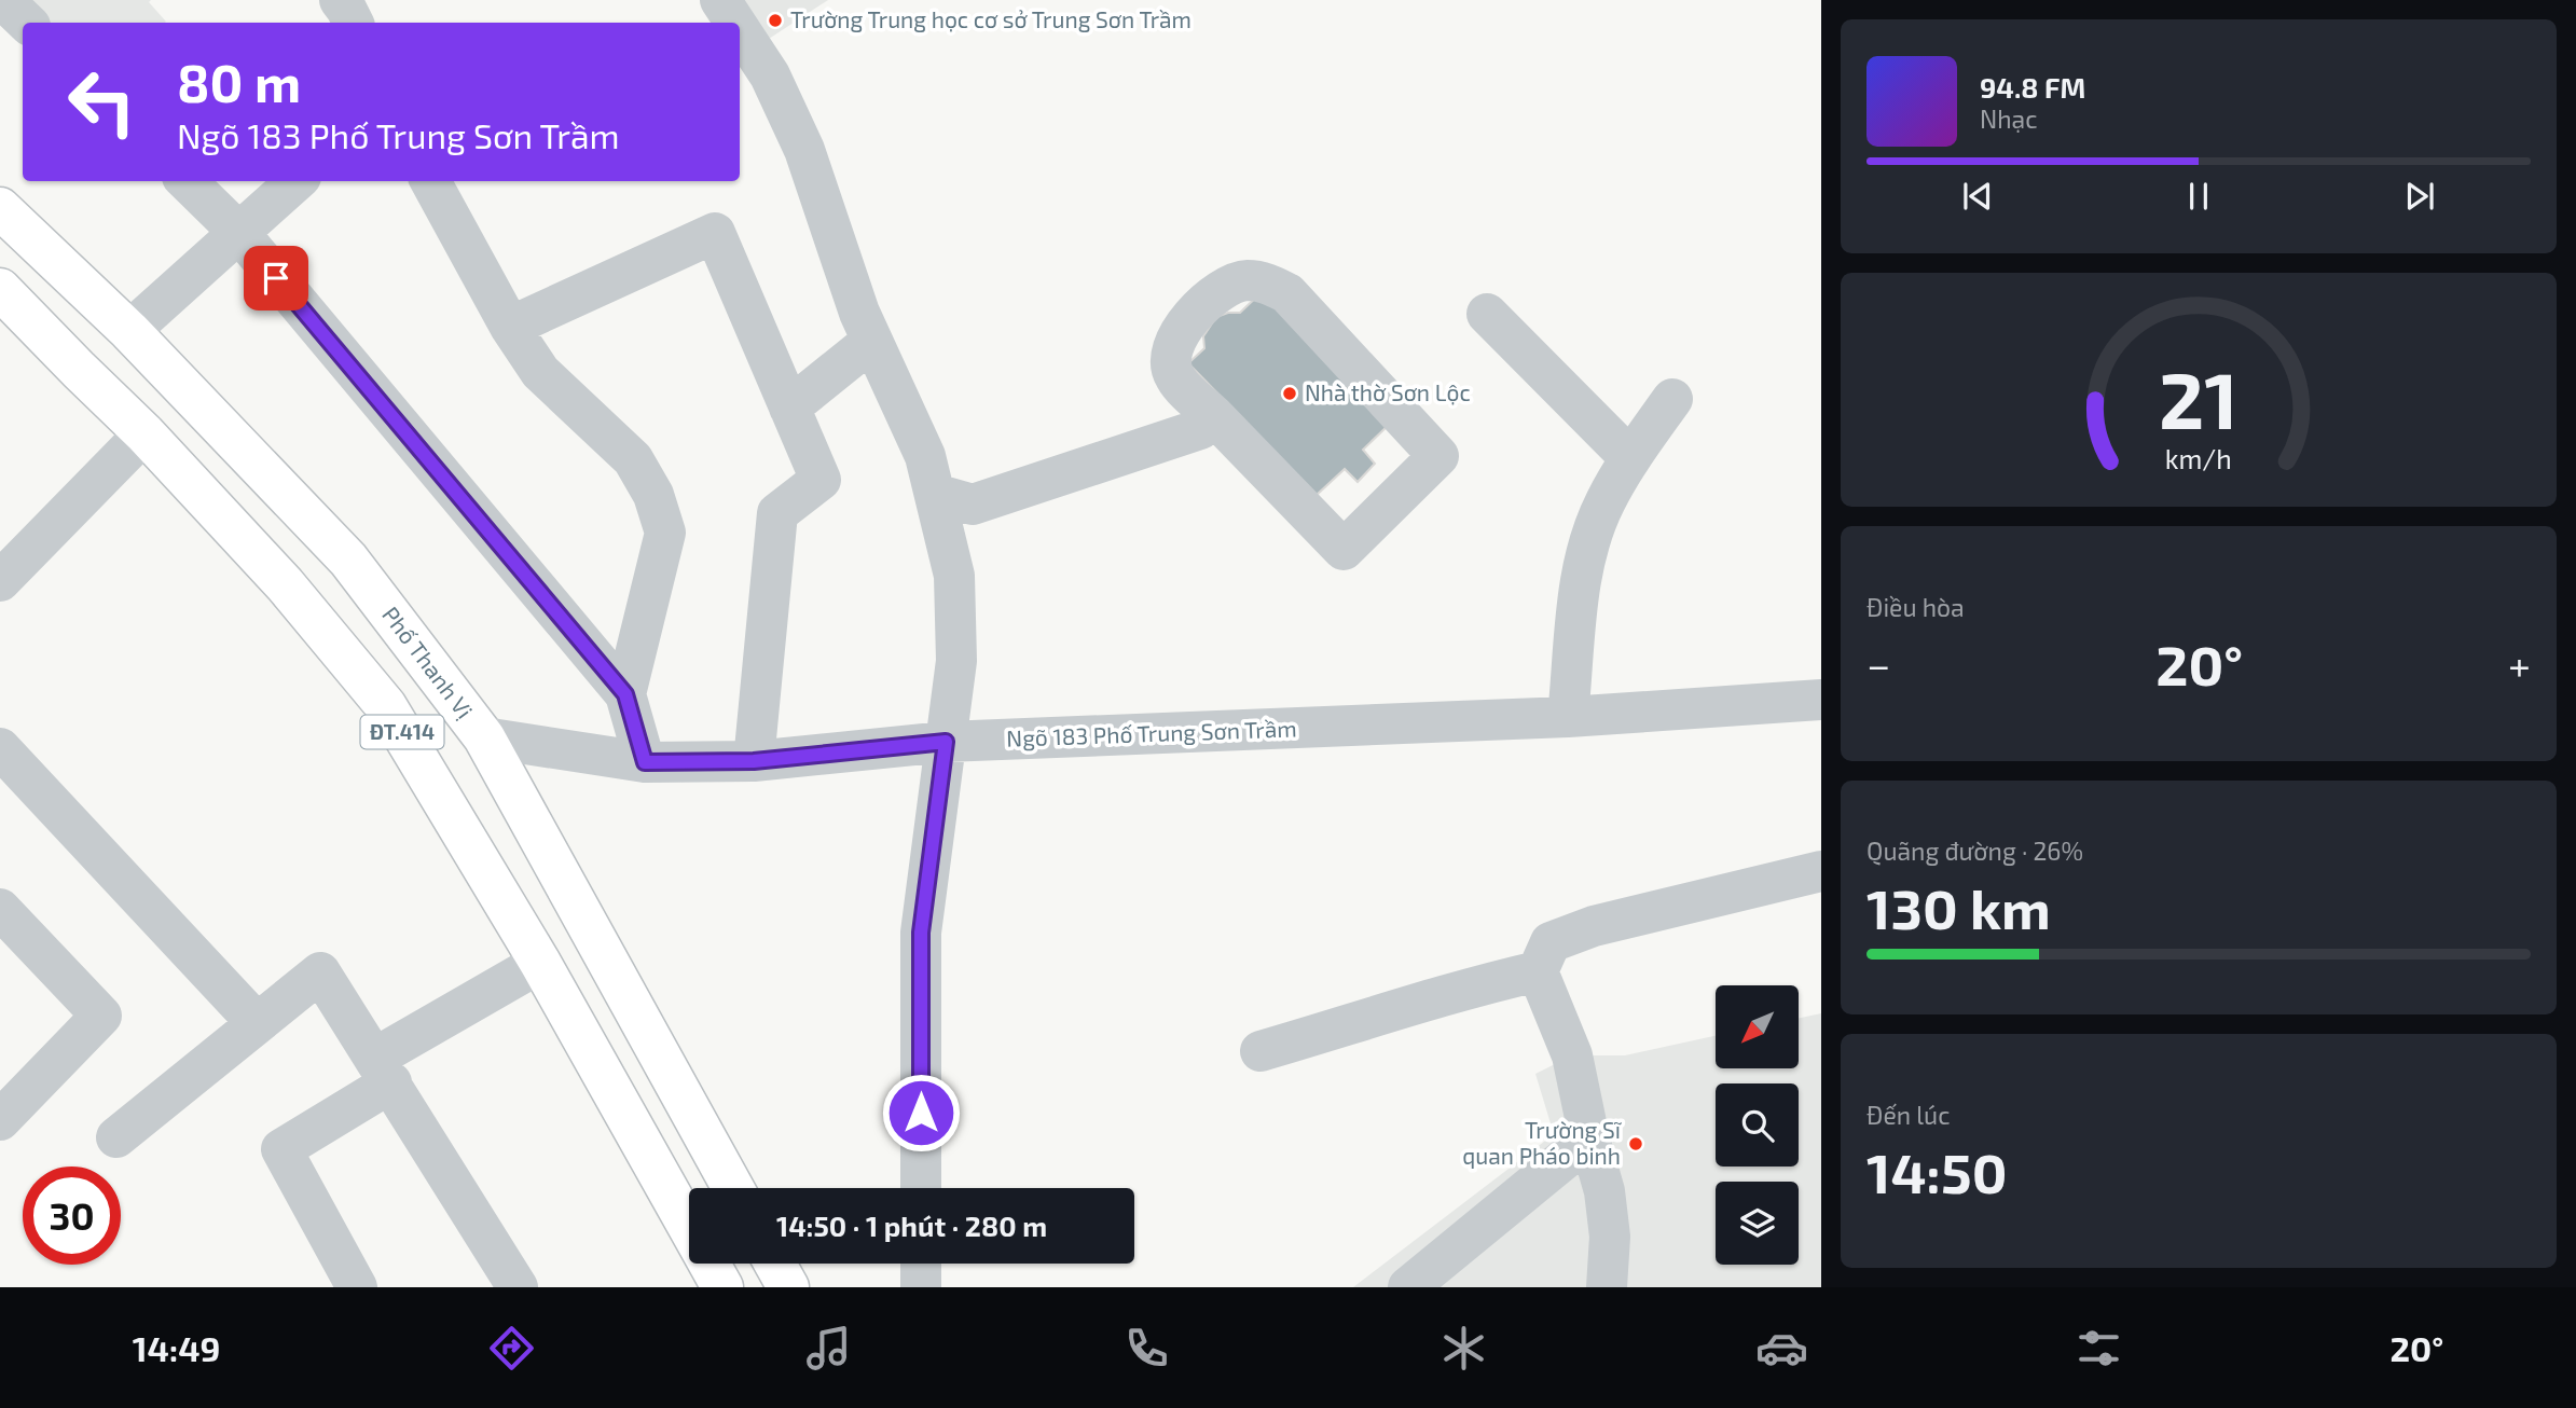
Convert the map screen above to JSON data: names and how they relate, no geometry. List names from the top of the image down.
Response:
{
  "streets": {
    "main road": ["Phố Thanh Vị", "ĐT.414"],
    "street": ["Ngõ 183 Phố Trung Sơn Trầm"]
  },
  "crossings": [
    ["Phố Thanh Vị", "Ngõ 183 Phố Trung Sơn Trầm"]
  ],
  "places": ["Trường Trung học cơ sở Trung Sơn Trầm", "Nhà thờ Sơn Lộc", "Trường Sĩ quan Pháo binh"],
  "north": "bottom left",
  "page": {
    "turn": ["80 m", "Ngõ 183 Phố Trung Sơn Trầm"],
    "song": ["94.8 FM", "Nhạc"],
    "tile": [
      "Điều hòa",
      ["Quãng đường · 26%", "130 km"],
      ["Đến lúc", "14:50"]
    ],
    "heat": ["−", "20°", "+"],
    "limit": "30",
    "trip": "14:50 · 1 phút · 280 m",
    "tabs": ["14:49", "20°"],
    "gauge": ["21", "km/h"]
  }
}
